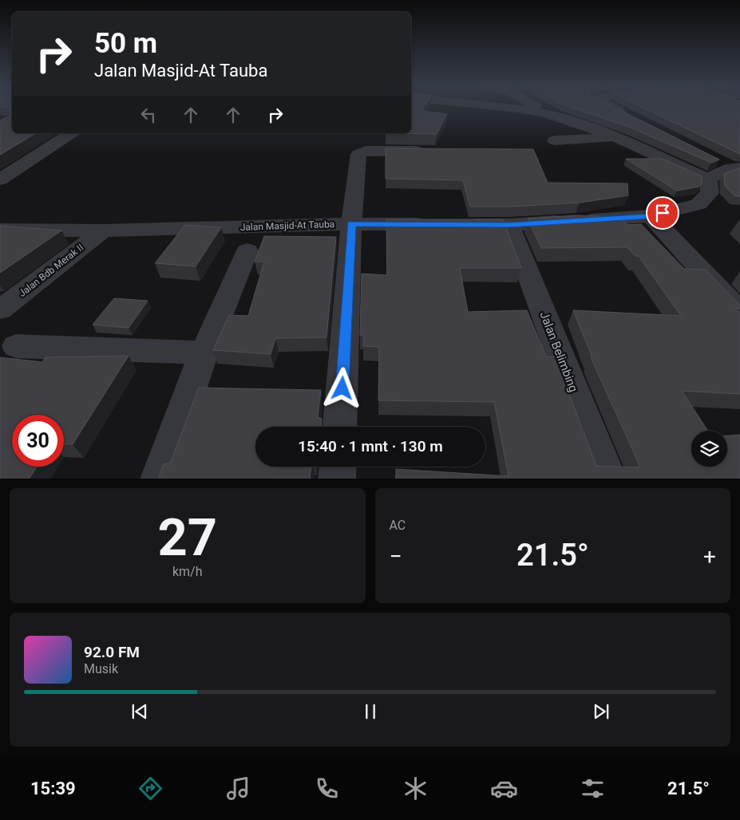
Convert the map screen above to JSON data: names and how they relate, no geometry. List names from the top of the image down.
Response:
{
  "streets": {
    "street": ["Jalan Masjid-At Tauba", "Jalan Bdb Merak II", "Jalan Belimbing"]
  },
  "crossings": [
    ["Jalan Masjid-At Tauba", "Jalan Bdb Merak II"]
  ],
  "page": {
    "turn": ["50 m", "Jalan Masjid-At Tauba"],
    "limit": "30",
    "trip": "15:40 · 1 mnt · 130 m",
    "tile": [
      ["27", "km/h"],
      "AC"
    ],
    "heat": ["−", "21.5°", "+"],
    "song": ["92.0 FM", "Musik"],
    "tabs": ["15:39", "21.5°"]
  }
}
